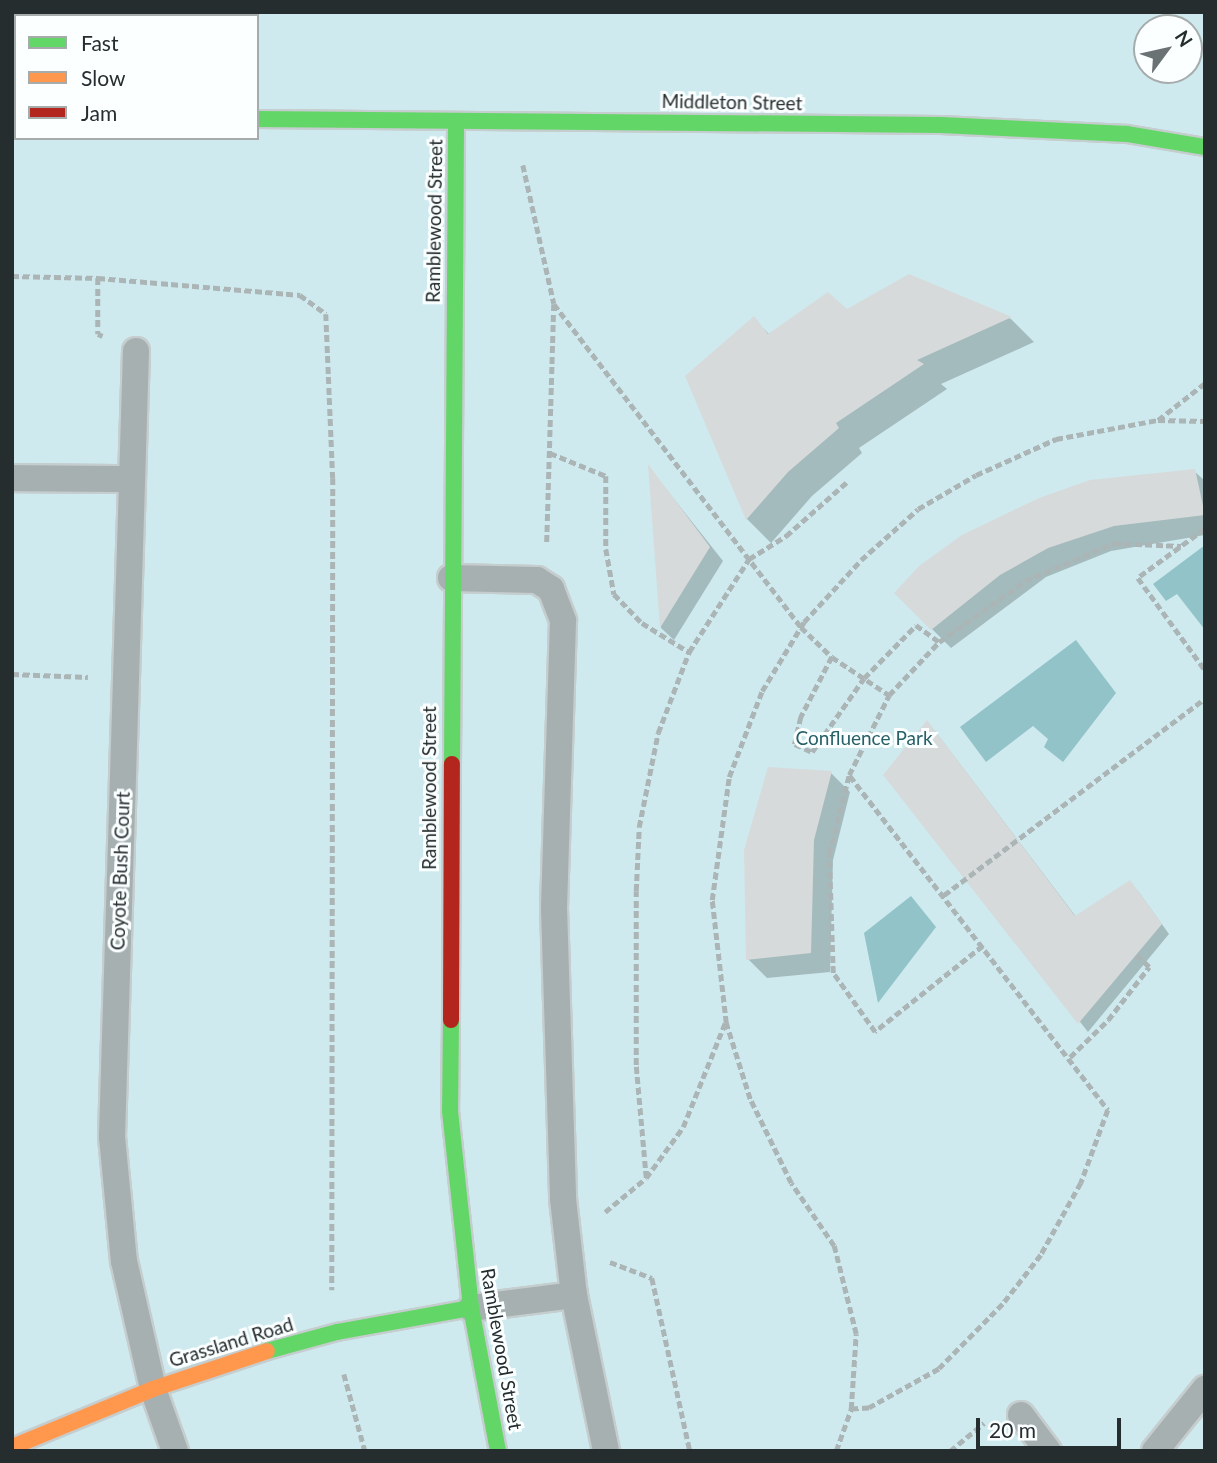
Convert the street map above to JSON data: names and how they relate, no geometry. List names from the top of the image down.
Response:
{
  "streets": {
    "street": ["Middleton Street", "Ramblewood Street", "Grassland Road"],
    "lane": ["Coyote Bush Court"]
  },
  "crossings": [
    ["Middleton Street", "Ramblewood Street"],
    ["Ramblewood Street", "Grassland Road"],
    ["Coyote Bush Court", "Grassland Road"]
  ],
  "parks": ["Confluence Park"],
  "legend": ["Fast", "Slow", "Jam"],
  "scale_bar": "20 m",
  "north": "top right"
}
